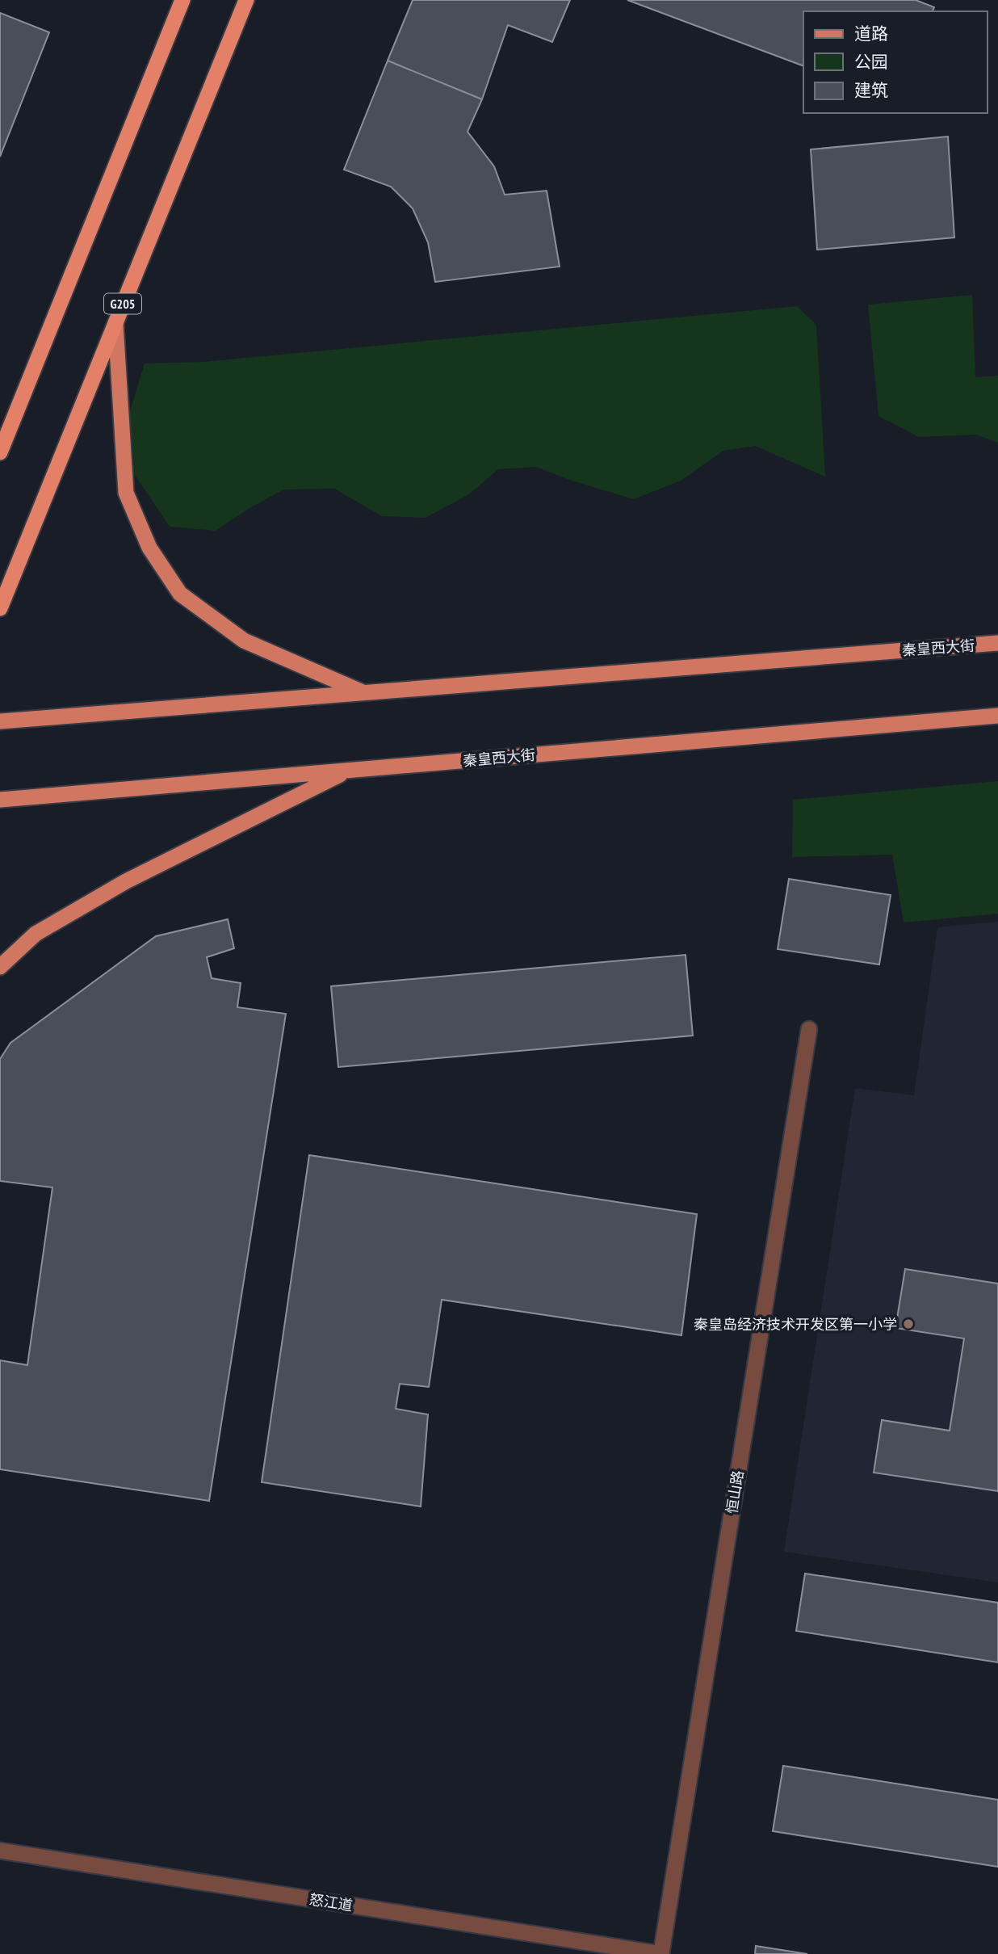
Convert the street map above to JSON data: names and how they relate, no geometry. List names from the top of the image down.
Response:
{
  "streets": {
    "highway": ["G205"],
    "main road": ["秦皇西大街"],
    "street": ["恒山路", "怒江道"]
  },
  "crossings": [
    ["恒山路", "怒江道"]
  ],
  "places": ["秦皇岛经济技术开发区第一小学"],
  "legend": ["道路", "公园", "建筑"]
}
